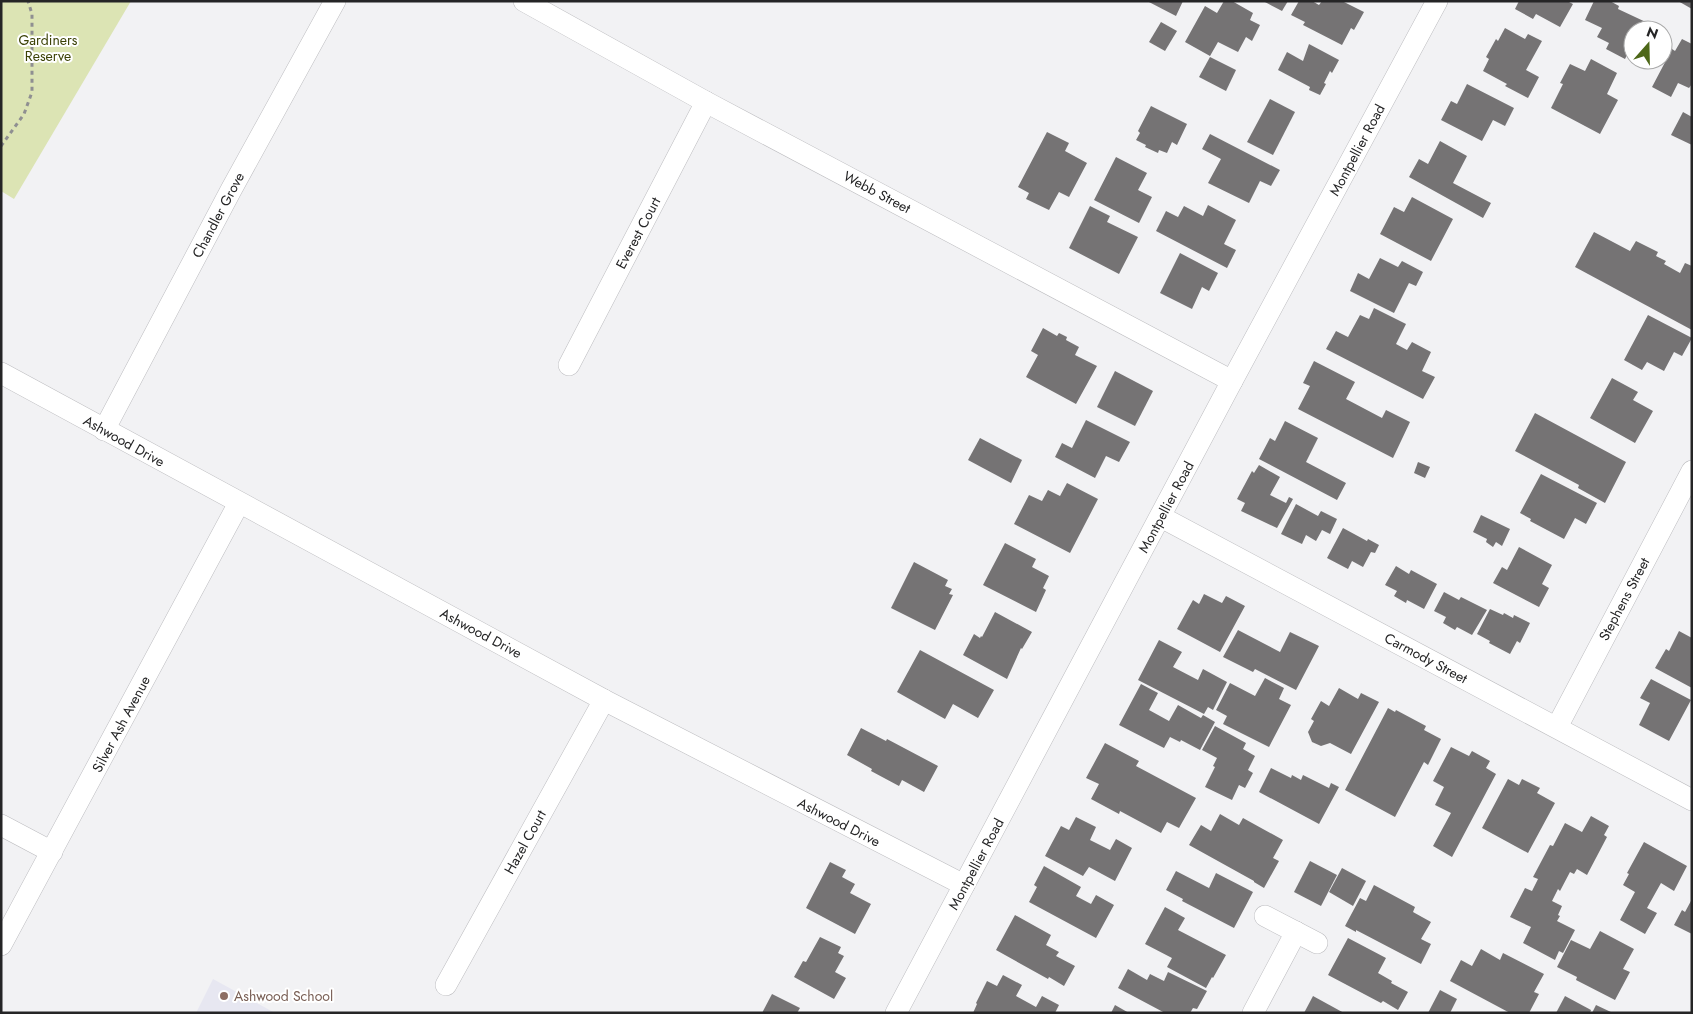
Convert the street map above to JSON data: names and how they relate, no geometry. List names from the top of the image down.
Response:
{
  "streets": {
    "street": [
      "Montpellier Road",
      "Webb Street",
      "Chandler Grove",
      "Everest Court",
      "Ashwood Drive",
      "Stephens Street",
      "Carmody Street",
      "Silver Ash Avenue",
      "Hazel Court"
    ]
  },
  "crossings": [
    ["Montpellier Road", "Webb Street"],
    ["Montpellier Road", "Ashwood Drive"],
    ["Montpellier Road", "Carmody Street"],
    ["Webb Street", "Everest Court"],
    ["Chandler Grove", "Ashwood Drive"],
    ["Ashwood Drive", "Silver Ash Avenue"],
    ["Ashwood Drive", "Hazel Court"],
    ["Stephens Street", "Carmody Street"]
  ],
  "parks": ["Gardiners Reserve"],
  "places": ["Ashwood School"],
  "north": "top"
}
